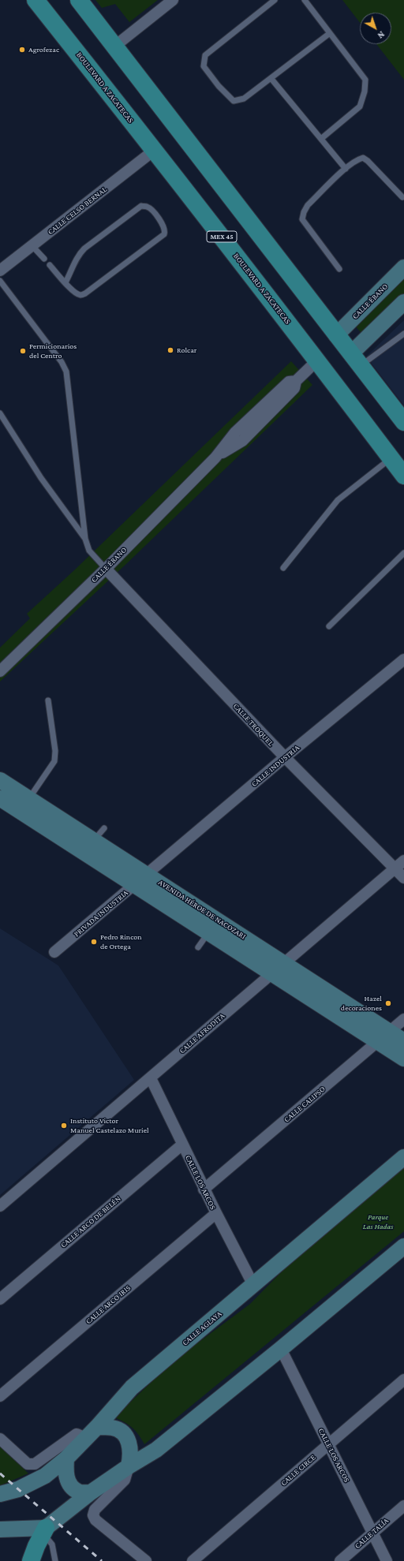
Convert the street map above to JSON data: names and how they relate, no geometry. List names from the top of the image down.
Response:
{
  "streets": {
    "main road": [
      "BOULEVARD A ZACATECAS",
      "MEX 45",
      "CALLE ÉBANO",
      "AVENIDA HÉROE DE NACOZARI",
      "CALLE AGLAYA"
    ],
    "street": [
      "CALLE CELSO BERNAL",
      "CALLE TROQUEL",
      "CALLE INDUSTRIA",
      "PRIVADA INDUSTRIA",
      "CALLE AFRODITA",
      "CALLE CALIPSO",
      "CALLE LOS ARCOS",
      "CALLE ARCO DE BELÉN",
      "CALLE ARCO IRIS",
      "CALLE CIRCE",
      "CALLE TALÍA"
    ]
  },
  "crossings": [
    ["BOULEVARD A ZACATECAS", "CALLE CELSO BERNAL"],
    ["BOULEVARD A ZACATECAS", "CALLE ÉBANO"],
    ["CALLE ÉBANO", "CALLE TROQUEL"],
    ["CALLE TROQUEL", "CALLE INDUSTRIA"],
    ["CALLE TROQUEL", "CALLE AFRODITA"],
    ["CALLE INDUSTRIA", "AVENIDA HÉROE DE NACOZARI"],
    ["CALLE INDUSTRIA", "PRIVADA INDUSTRIA"],
    ["AVENIDA HÉROE DE NACOZARI", "PRIVADA INDUSTRIA"],
    ["AVENIDA HÉROE DE NACOZARI", "CALLE AFRODITA"],
    ["AVENIDA HÉROE DE NACOZARI", "CALLE CALIPSO"],
    ["CALLE AFRODITA", "CALLE LOS ARCOS"],
    ["CALLE CALIPSO", "CALLE LOS ARCOS"],
    ["CALLE LOS ARCOS", "CALLE ARCO DE BELÉN"],
    ["CALLE LOS ARCOS", "CALLE ARCO IRIS"],
    ["CALLE LOS ARCOS", "CALLE AGLAYA"],
    ["CALLE LOS ARCOS", "CALLE CIRCE"],
    ["CALLE LOS ARCOS", "CALLE TALÍA"]
  ],
  "parks": ["Parque Las Hadas"],
  "places": [
    "Agrofezac",
    "Rolcar",
    "Permicionarios del Centro",
    "Pedro Rincon de Ortega",
    "Hazel decoraciones",
    "Instituto Victor Manuel Castelazo Muriel"
  ],
  "north": "bottom right"
}
